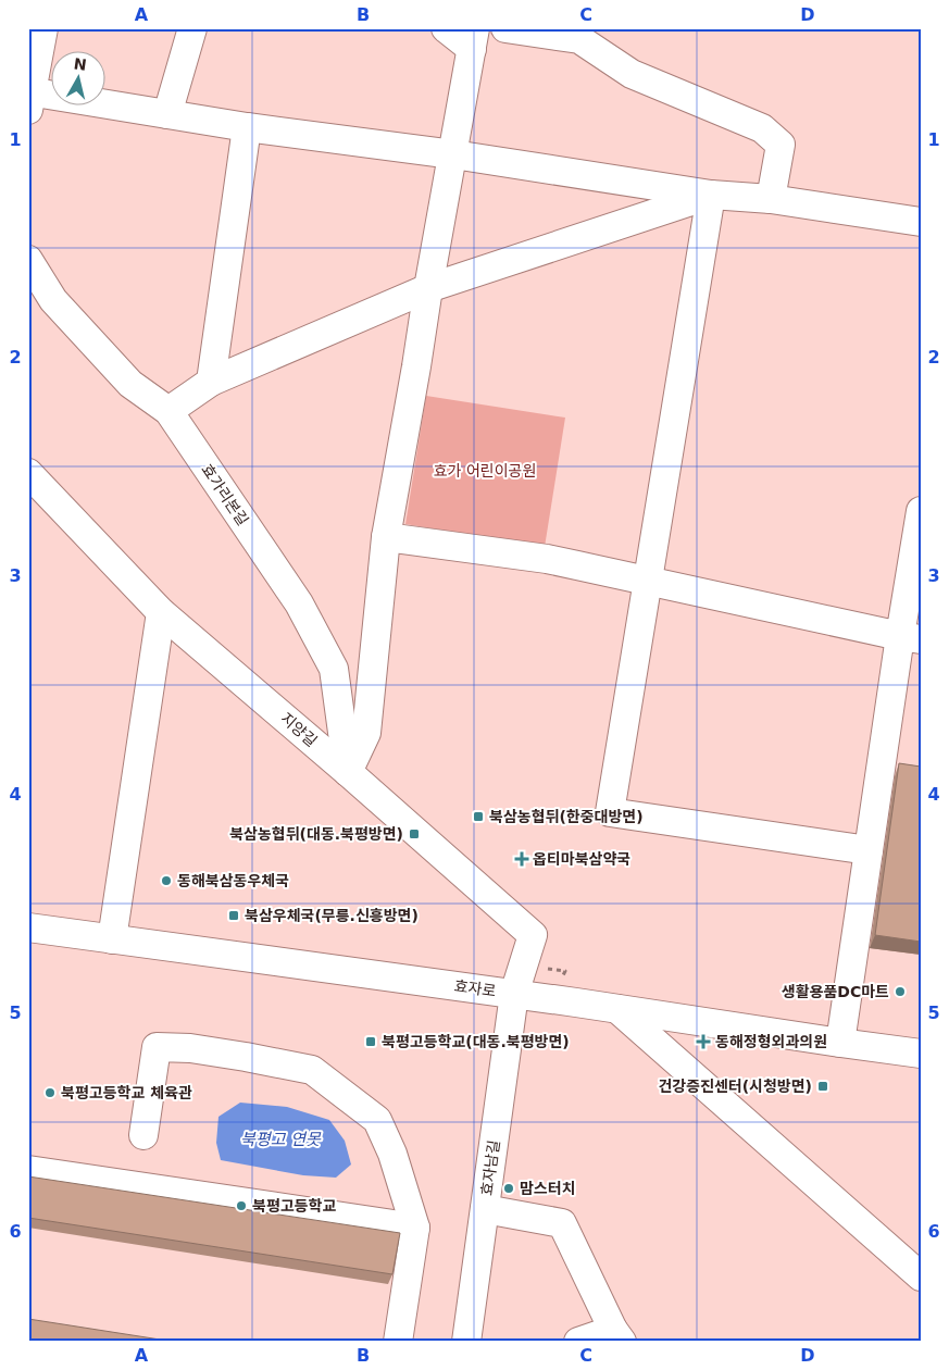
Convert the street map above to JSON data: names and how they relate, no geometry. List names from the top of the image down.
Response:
{
  "streets": {
    "street": [
      "효가리본길",
      "지양길",
      "효자로",
      "효자남길"
    ]
  },
  "crossings": [
    ["효가리본길", "지양길"],
    ["지양길", "효자로"],
    ["지양길", "효자남길"],
    ["효자로", "효자남길"]
  ],
  "water": ["북평고 연못"],
  "parks": ["효가 어린이공원"],
  "places": {
    "transit": [
      "북삼농협뒤(한중대방면)",
      "북삼농협뒤(대동.북평방면)",
      "북삼우체국(무릉.신흥방면)",
      "북평고등학교(대동.북평방면)",
      "건강증진센터(시청방면)"
    ],
    "health": ["옵티마북삼약국", "동해정형외과의원"],
    "other": [
      "동해북삼동우체국",
      "생활용품DC마트",
      "북평고등학교 체육관",
      "맘스터치",
      "북평고등학교"
    ]
  },
  "north": "top",
  "grid": {
    "columns": [
      "A",
      "B",
      "C",
      "D"
    ],
    "rows": [
      "1",
      "2",
      "3",
      "4",
      "5",
      "6"
    ]
  }
}
